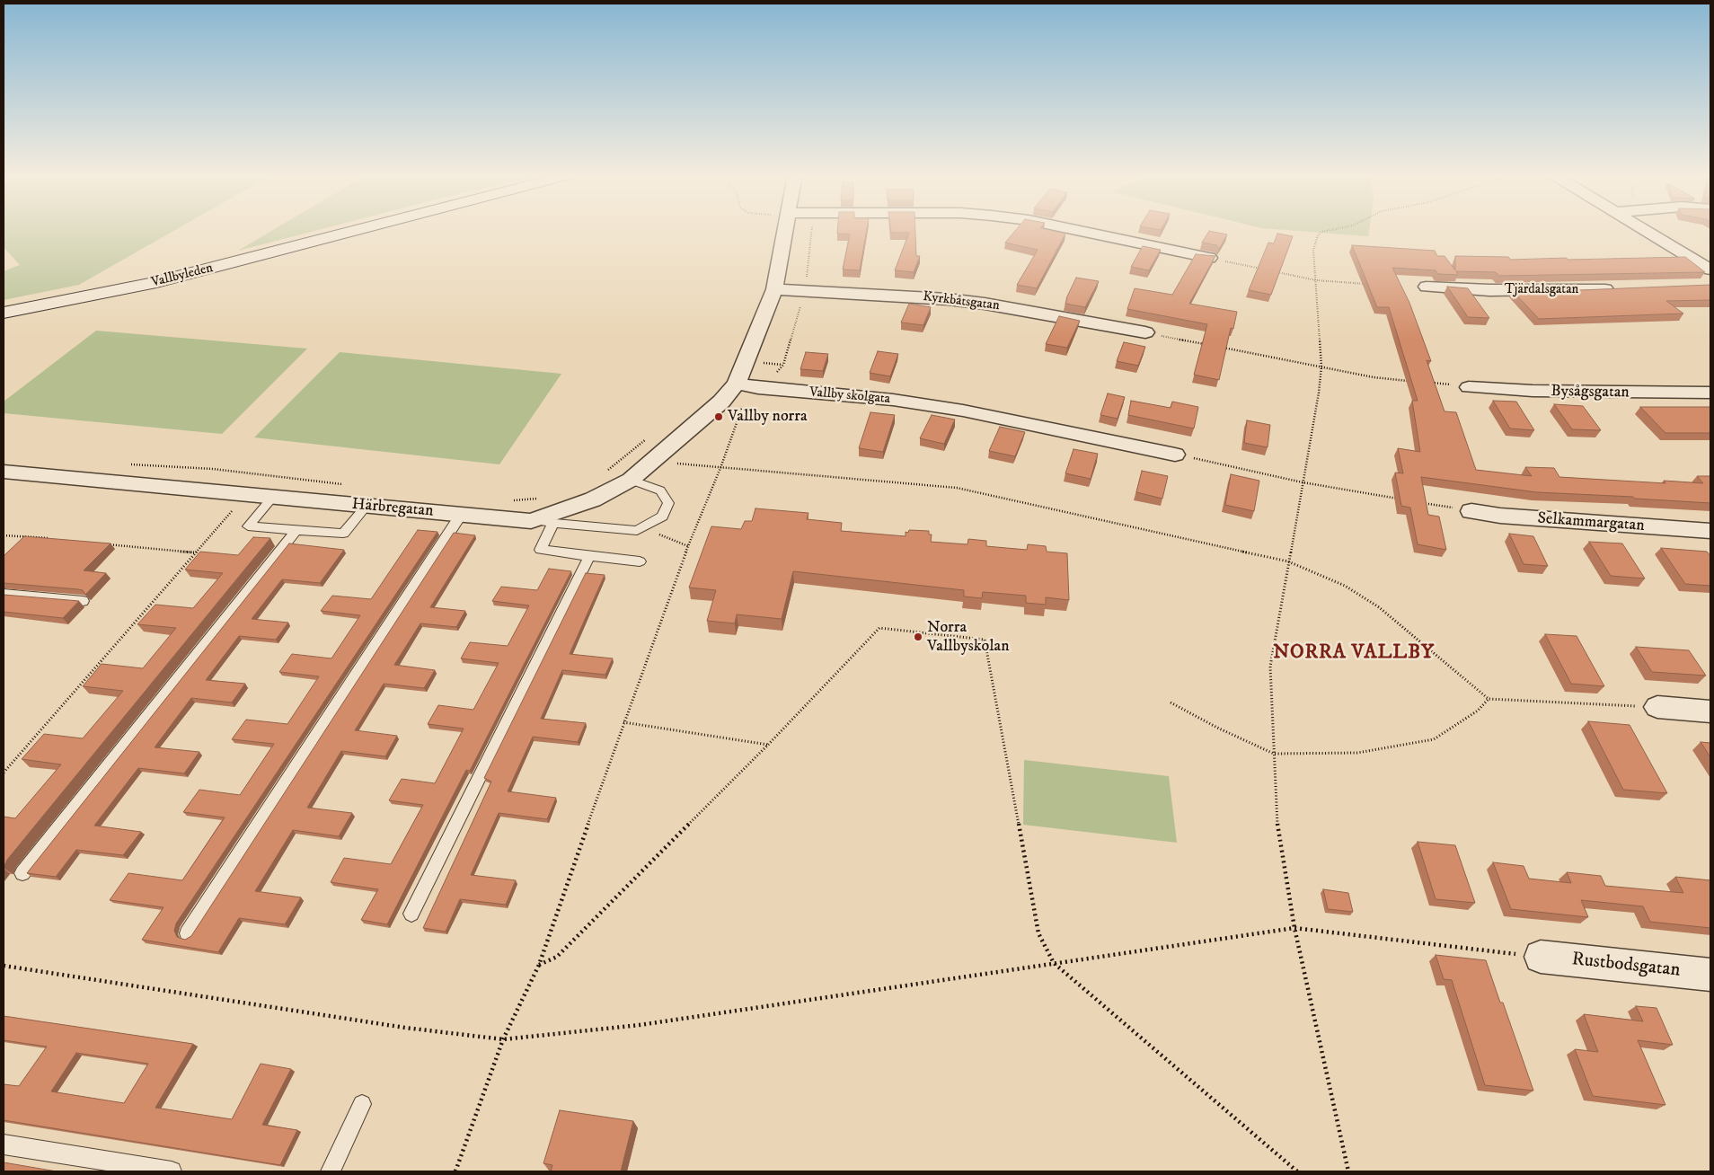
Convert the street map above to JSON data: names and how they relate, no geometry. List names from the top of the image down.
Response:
{
  "streets": {
    "main road": ["Vallbyleden"],
    "street": [
      "Tjärdalsgatan",
      "Kyrkbåtsgatan",
      "Bysågsgatan",
      "Vallby skolgata",
      "Härbregatan",
      "Selkammargatan",
      "Rustbodsgatan"
    ]
  },
  "crossings": [
    ["Vallby skolgata", "Härbregatan"]
  ],
  "districts": ["NORRA VALLBY"],
  "places": ["Vallby norra", "Norra Vallbyskolan"]
}
